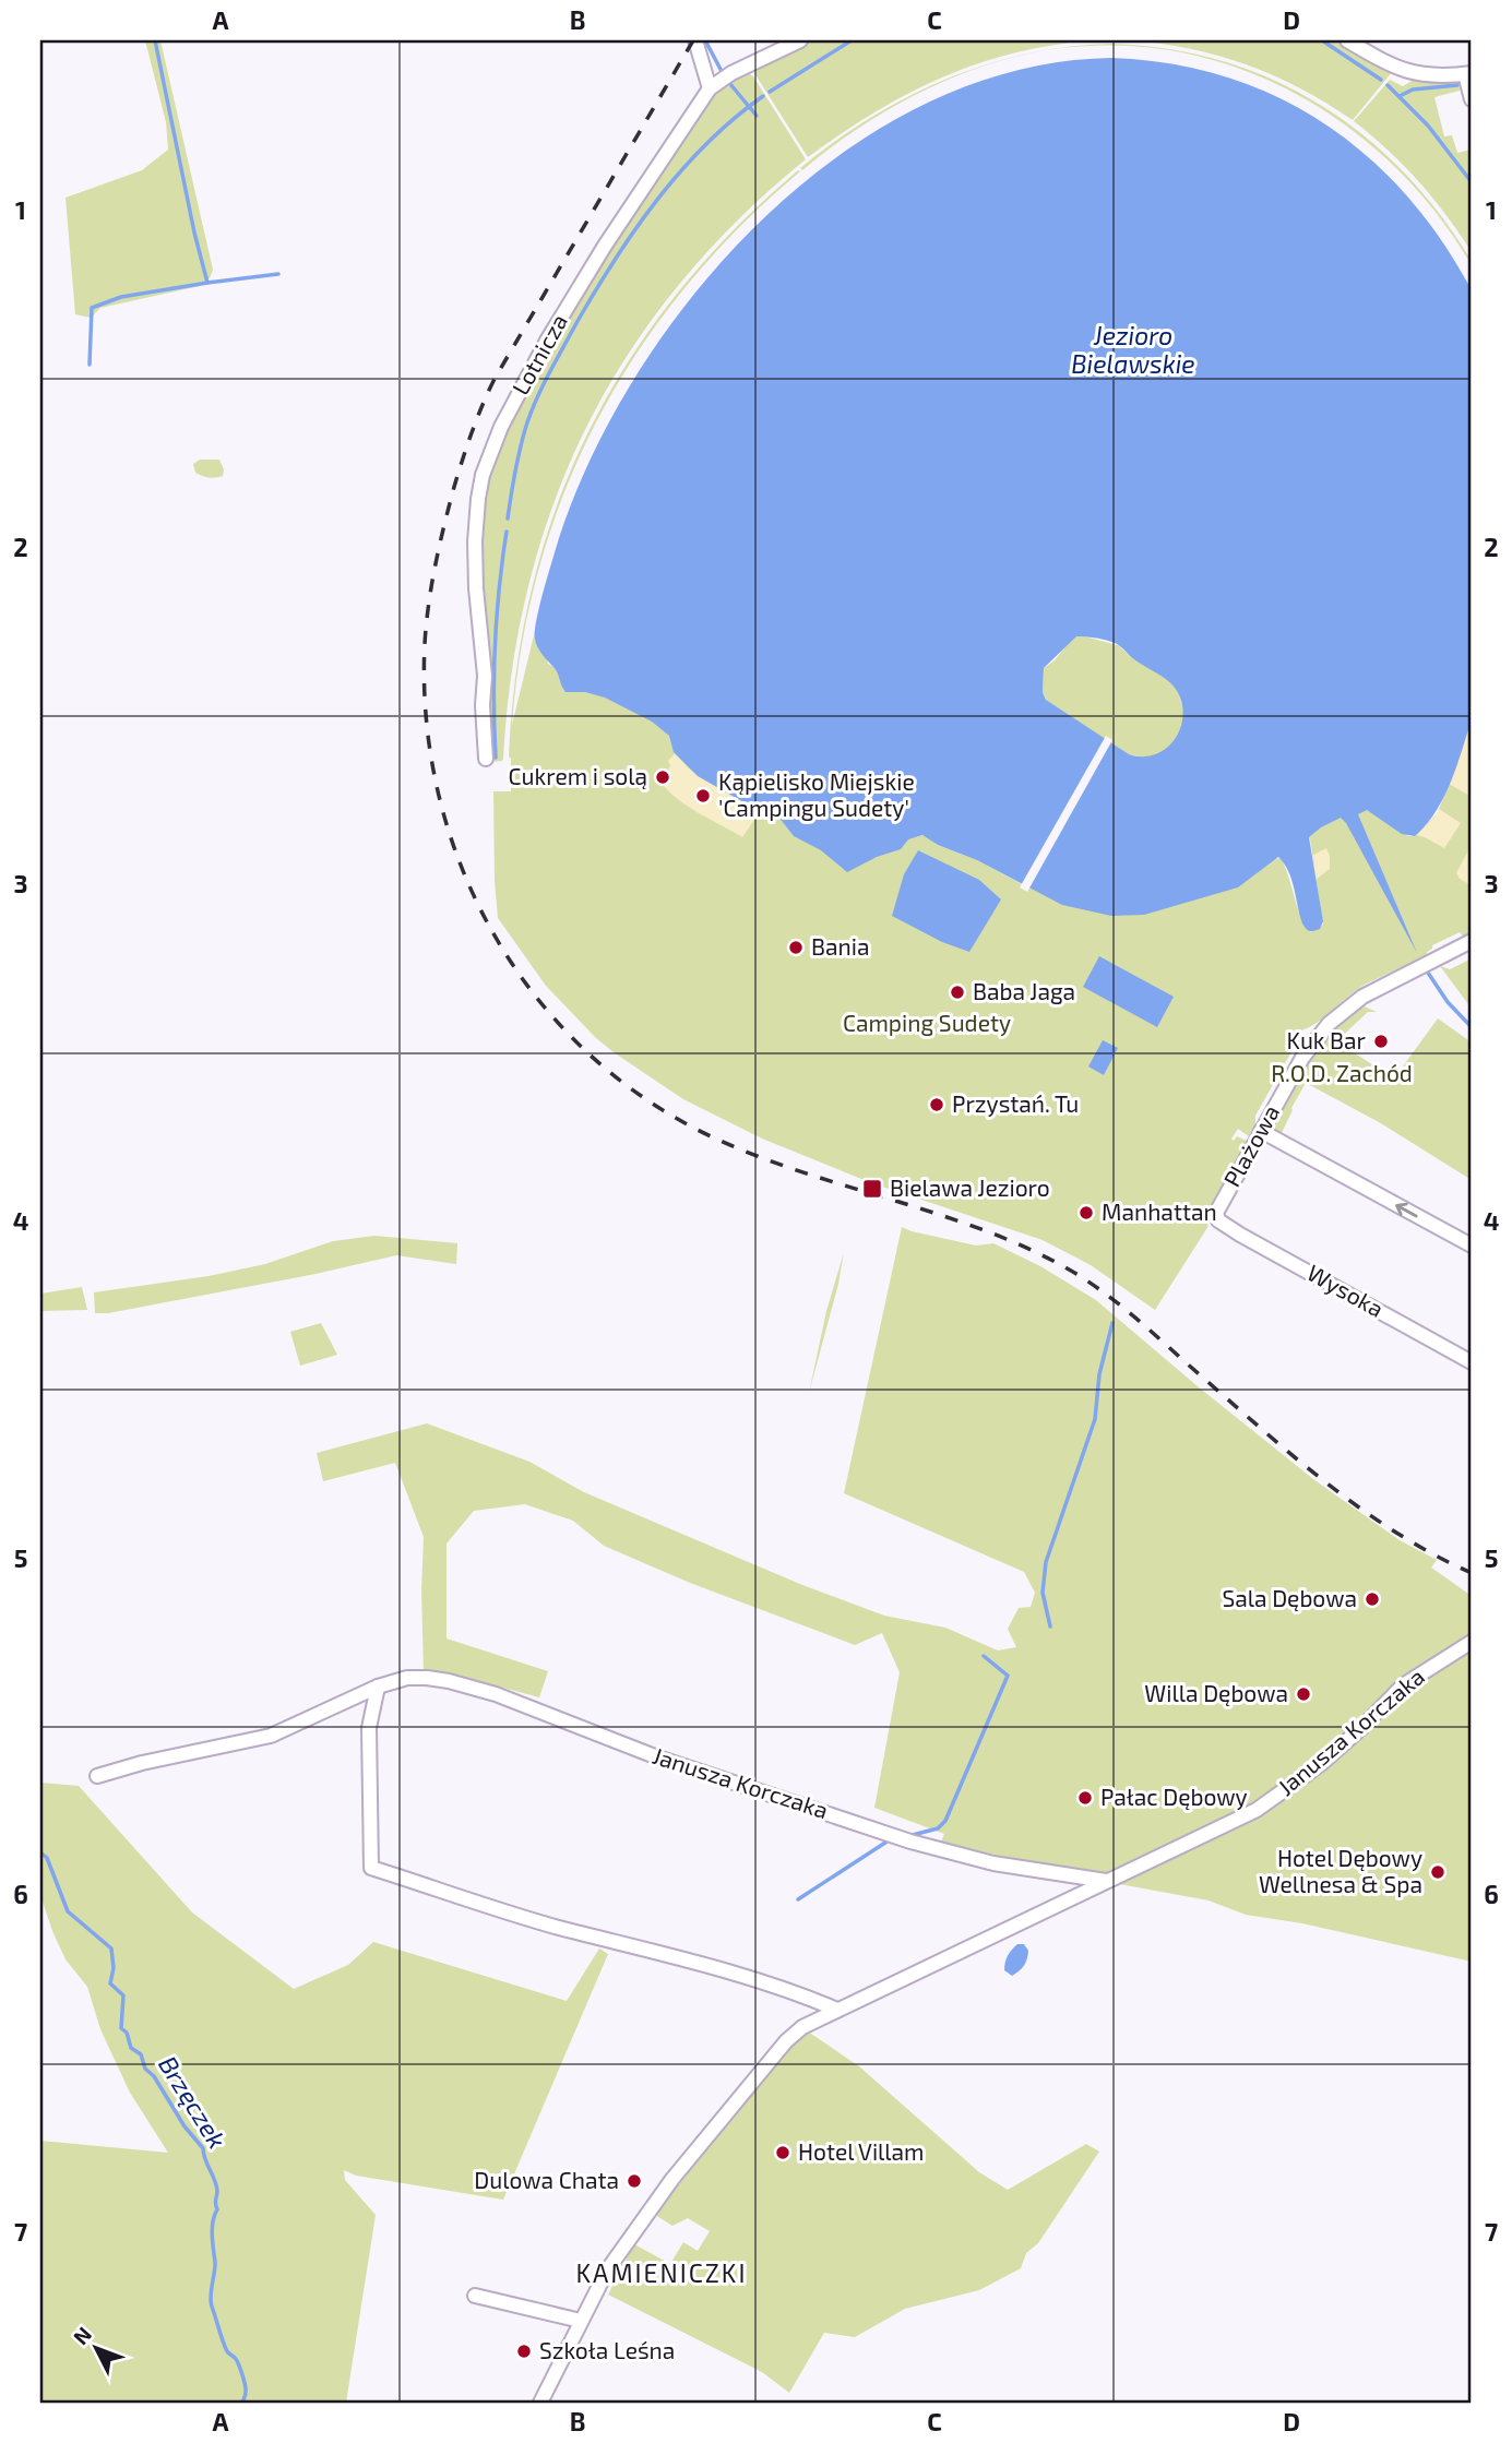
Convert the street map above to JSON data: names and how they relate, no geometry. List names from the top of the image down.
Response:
{
  "streets": {
    "street": [
      "Lotnicza",
      "Plażowa",
      "Wysoka",
      "Janusza Korczaka"
    ]
  },
  "crossings": [
    ["Plażowa", "Wysoka"]
  ],
  "districts": ["KAMIENICZKI"],
  "water": ["Jezioro Bielawskie", "Brzęczek"],
  "parks": ["Camping Sudety", "R.O.D. Zachód"],
  "places": {
    "other": [
      "Cukrem i solą",
      "Kąpielisko Miejskie 'Campingu Sudety'",
      "Bania",
      "Baba Jaga",
      "Kuk Bar",
      "Przystań. Tu",
      "Manhattan",
      "Sala Dębowa",
      "Willa Dębowa",
      "Pałac Dębowy",
      "Hotel Dębowy Wellnesa & Spa",
      "Hotel Villam",
      "Dulowa Chata",
      "Szkoła Leśna"
    ],
    "transit": ["Bielawa Jezioro"]
  },
  "north": "top left",
  "grid": {
    "columns": [
      "A",
      "B",
      "C",
      "D"
    ],
    "rows": [
      "1",
      "2",
      "3",
      "4",
      "5",
      "6",
      "7"
    ]
  }
}
